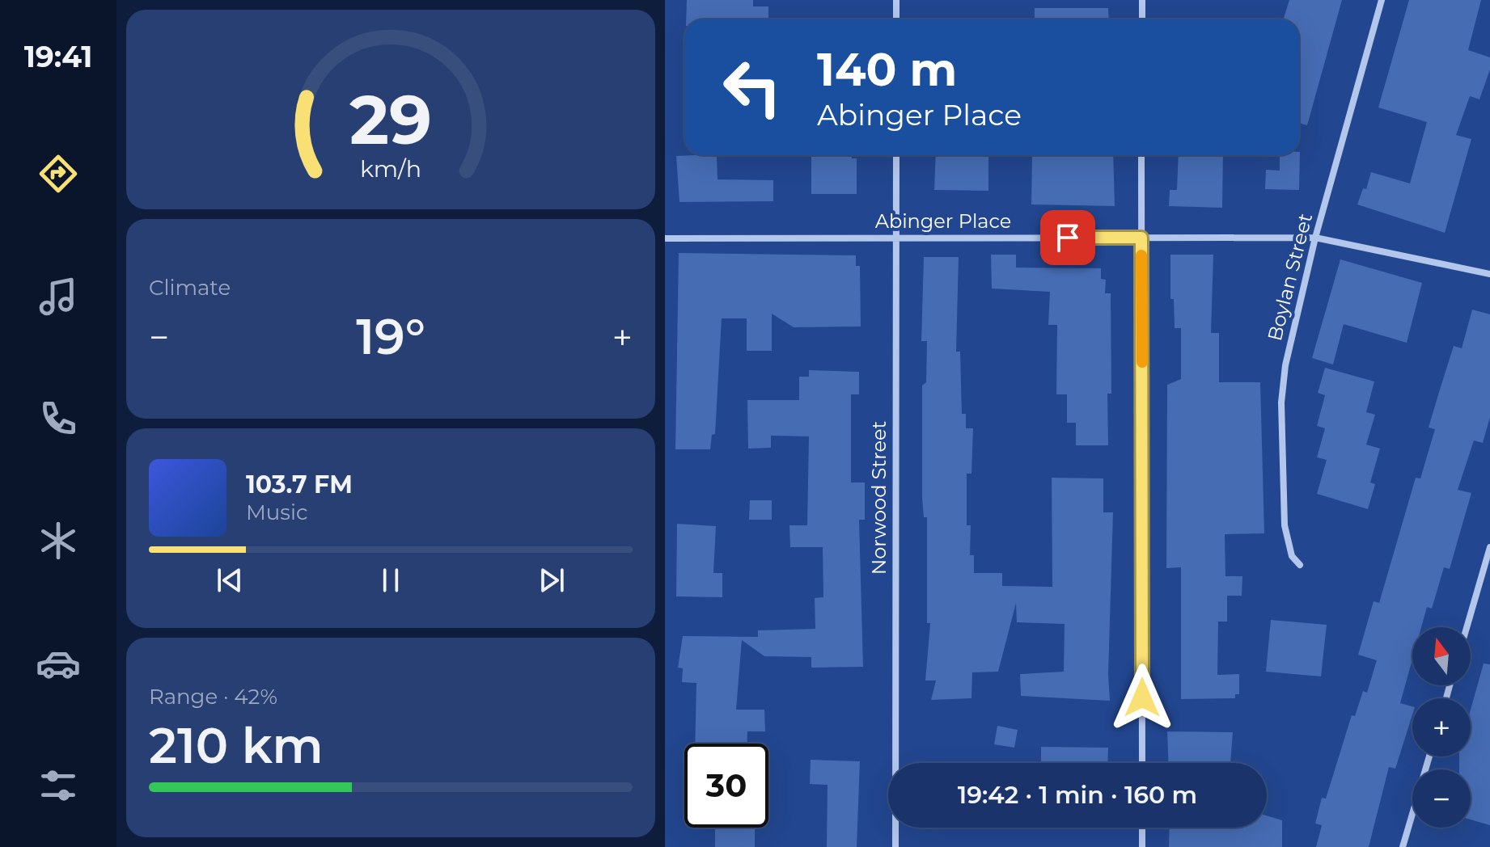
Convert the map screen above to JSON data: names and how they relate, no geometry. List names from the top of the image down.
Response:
{
  "streets": {
    "street": ["Abinger Place", "Boylan Street", "Norwood Street"]
  },
  "crossings": [
    ["Abinger Place", "Boylan Street"],
    ["Abinger Place", "Norwood Street"]
  ],
  "north": "top",
  "page": {
    "tabs": "19:41",
    "turn": ["140 m", "Abinger Place"],
    "tile": [
      "Climate",
      ["Range · 42%", "210 km"]
    ],
    "heat": ["−", "19°", "+"],
    "song": ["103.7 FM", "Music"],
    "map_buttons": ["+", "−"],
    "limit": "30",
    "trip": "19:42 · 1 min · 160 m",
    "gauge": ["29", "km/h"]
  }
}
